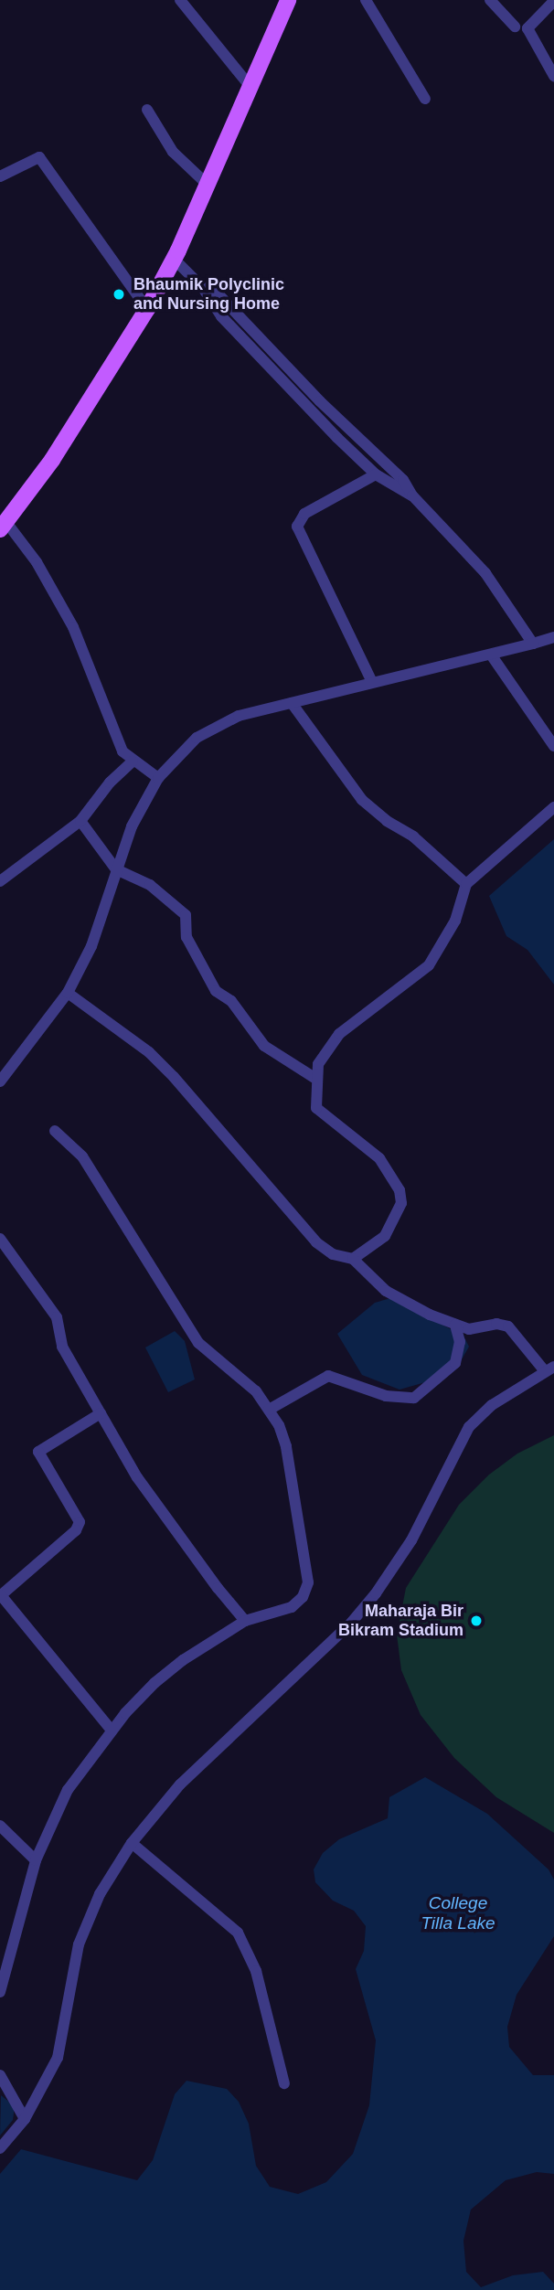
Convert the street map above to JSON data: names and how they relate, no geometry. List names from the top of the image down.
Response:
{
  "water": ["College Tilla Lake"],
  "places": ["Bhaumik Polyclinic and Nursing Home", "Maharaja Bir Bikram Stadium"]
}
